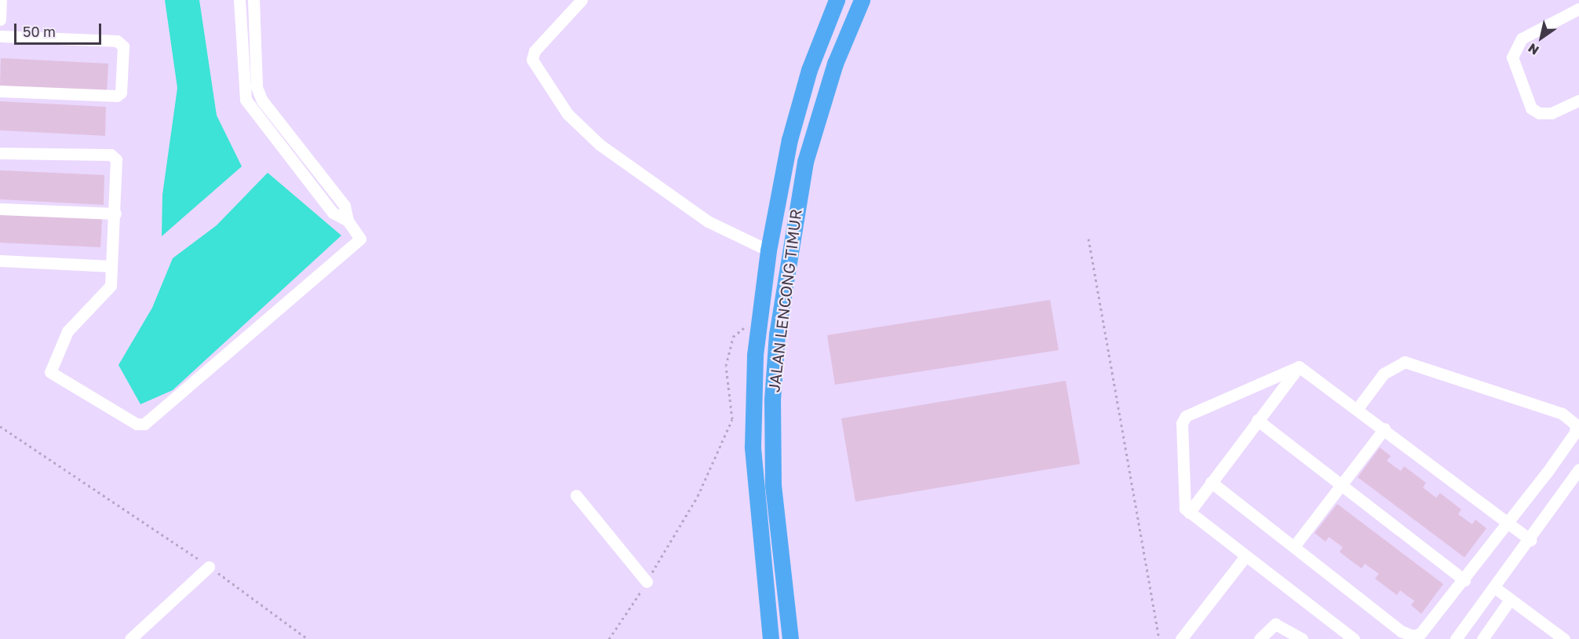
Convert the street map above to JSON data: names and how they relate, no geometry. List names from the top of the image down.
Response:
{
  "streets": {
    "highway": ["JALAN LENCONG TIMUR"]
  },
  "scale_bar": "50 m",
  "north": "bottom left"
}
